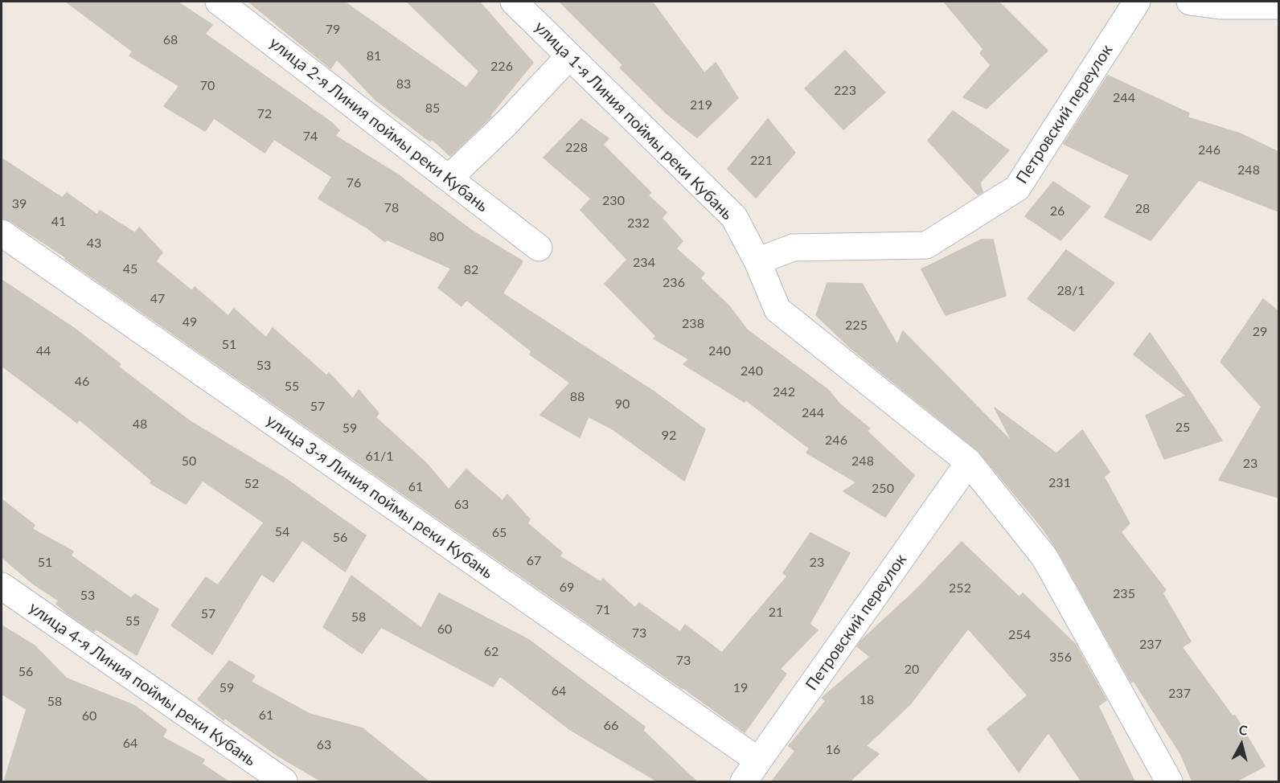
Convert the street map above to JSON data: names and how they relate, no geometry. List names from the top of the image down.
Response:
{
  "streets": {
    "street": [
      "Петровский переулок",
      "улица 1-я Линия поймы реки Кубань",
      "улица 2-я Линия поймы реки Кубань",
      "улица 3-я Линия поймы реки Кубань",
      "улица 4-я Линия поймы реки Кубань"
    ]
  },
  "crossings": [
    ["Петровский переулок", "улица 1-я Линия поймы реки Кубань"],
    ["Петровский переулок", "улица 3-я Линия поймы реки Кубань"]
  ],
  "house_numbers": [
    "79",
    "68",
    "81",
    "226",
    "83",
    "70",
    "223",
    "244",
    "219",
    "85",
    "72",
    "74",
    "228",
    "246",
    "221",
    "248",
    "76",
    "230",
    "39",
    "78",
    "28",
    "26",
    "41",
    "232",
    "80",
    "43",
    "234",
    "45",
    "82",
    "236",
    "28/1",
    "47",
    "49",
    "238",
    "225",
    "29",
    "51",
    "44",
    "240",
    "53",
    "240",
    "46",
    "55",
    "242",
    "88",
    "90",
    "57",
    "244",
    "48",
    "25",
    "59",
    "92",
    "246",
    "61/1",
    "50",
    "248",
    "23",
    "231",
    "52",
    "61",
    "250",
    "63",
    "54",
    "65",
    "56",
    "67",
    "51",
    "23",
    "69",
    "252",
    "235",
    "53",
    "71",
    "21",
    "57",
    "58",
    "55",
    "60",
    "73",
    "254",
    "237",
    "62",
    "356",
    "73",
    "20",
    "56",
    "59",
    "19",
    "64",
    "237",
    "18",
    "58",
    "61",
    "60",
    "66",
    "64",
    "63",
    "16"
  ],
  "north": "top"
}
